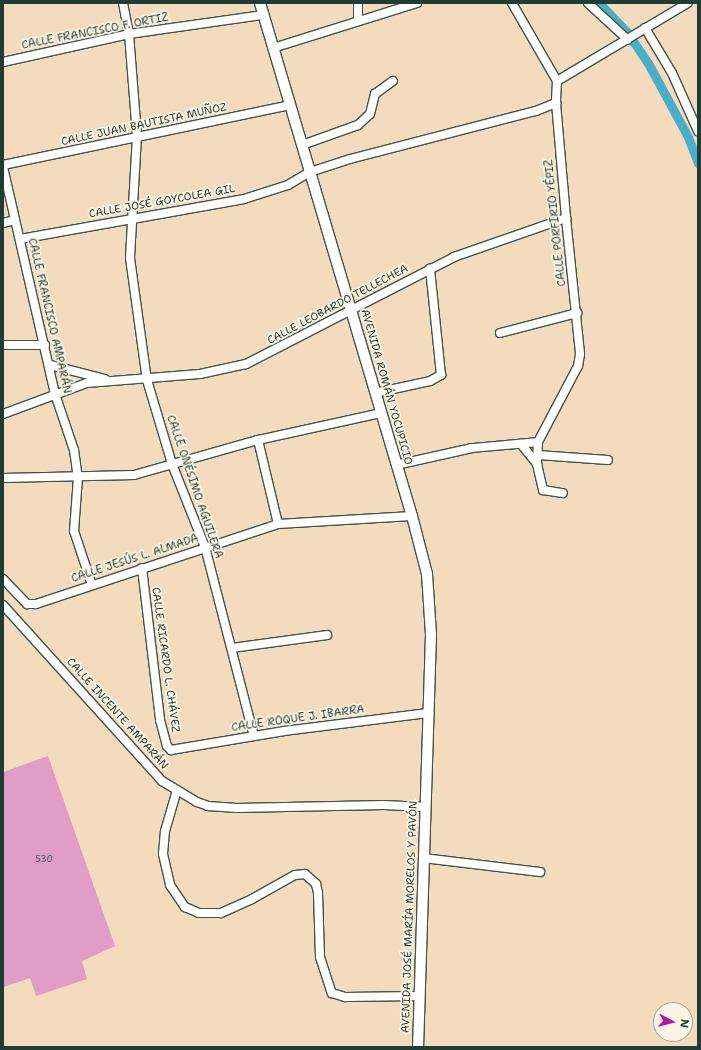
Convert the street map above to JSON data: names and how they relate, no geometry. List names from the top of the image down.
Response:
{
  "streets": {
    "street": [
      "CALLE FRANCISCO F. ORTIZ",
      "CALLE JUAN BAUTISTA MUÑOZ",
      "CALLE JOSÉ GOYCOLEA GIL",
      "CALLE PORFIRIO YÉPIZ",
      "CALLE LEOBARDO TELLECHEA",
      "CALLE FRANCISCO AMPARÁN",
      "AVENIDA ROMÁN YOCUPICIO",
      "CALLE ONÉSIMO AGUILERA",
      "CALLE JESÚS L. ALMADA",
      "CALLE RICARDO L. CHÁVEZ",
      "CALLE INCENTE AMPARÁN",
      "CALLE ROQUE J. IBARRA",
      "AVENIDA JOSÉ MARÍA MORELOS Y PAVÓN"
    ]
  },
  "crossings": [
    ["CALLE FRANCISCO F. ORTIZ", "AVENIDA ROMÁN YOCUPICIO"],
    ["CALLE FRANCISCO F. ORTIZ", "CALLE ONÉSIMO AGUILERA"],
    ["CALLE JUAN BAUTISTA MUÑOZ", "CALLE FRANCISCO AMPARÁN"],
    ["CALLE JUAN BAUTISTA MUÑOZ", "AVENIDA ROMÁN YOCUPICIO"],
    ["CALLE JUAN BAUTISTA MUÑOZ", "CALLE ONÉSIMO AGUILERA"],
    ["CALLE JOSÉ GOYCOLEA GIL", "CALLE PORFIRIO YÉPIZ"],
    ["CALLE JOSÉ GOYCOLEA GIL", "CALLE FRANCISCO AMPARÁN"],
    ["CALLE JOSÉ GOYCOLEA GIL", "AVENIDA ROMÁN YOCUPICIO"],
    ["CALLE JOSÉ GOYCOLEA GIL", "CALLE ONÉSIMO AGUILERA"],
    ["CALLE PORFIRIO YÉPIZ", "CALLE LEOBARDO TELLECHEA"],
    ["CALLE LEOBARDO TELLECHEA", "CALLE FRANCISCO AMPARÁN"],
    ["CALLE LEOBARDO TELLECHEA", "AVENIDA ROMÁN YOCUPICIO"],
    ["CALLE LEOBARDO TELLECHEA", "CALLE ONÉSIMO AGUILERA"],
    ["CALLE FRANCISCO AMPARÁN", "CALLE JESÚS L. ALMADA"],
    ["AVENIDA ROMÁN YOCUPICIO", "CALLE JESÚS L. ALMADA"],
    ["AVENIDA ROMÁN YOCUPICIO", "CALLE ROQUE J. IBARRA"],
    ["AVENIDA ROMÁN YOCUPICIO", "AVENIDA JOSÉ MARÍA MORELOS Y PAVÓN"],
    ["CALLE ONÉSIMO AGUILERA", "CALLE JESÚS L. ALMADA"],
    ["CALLE ONÉSIMO AGUILERA", "CALLE ROQUE J. IBARRA"],
    ["CALLE JESÚS L. ALMADA", "CALLE RICARDO L. CHÁVEZ"],
    ["CALLE RICARDO L. CHÁVEZ", "CALLE ROQUE J. IBARRA"],
    ["CALLE INCENTE AMPARÁN", "AVENIDA JOSÉ MARÍA MORELOS Y PAVÓN"]
  ],
  "house_numbers": ["530"],
  "north": "right"
}
